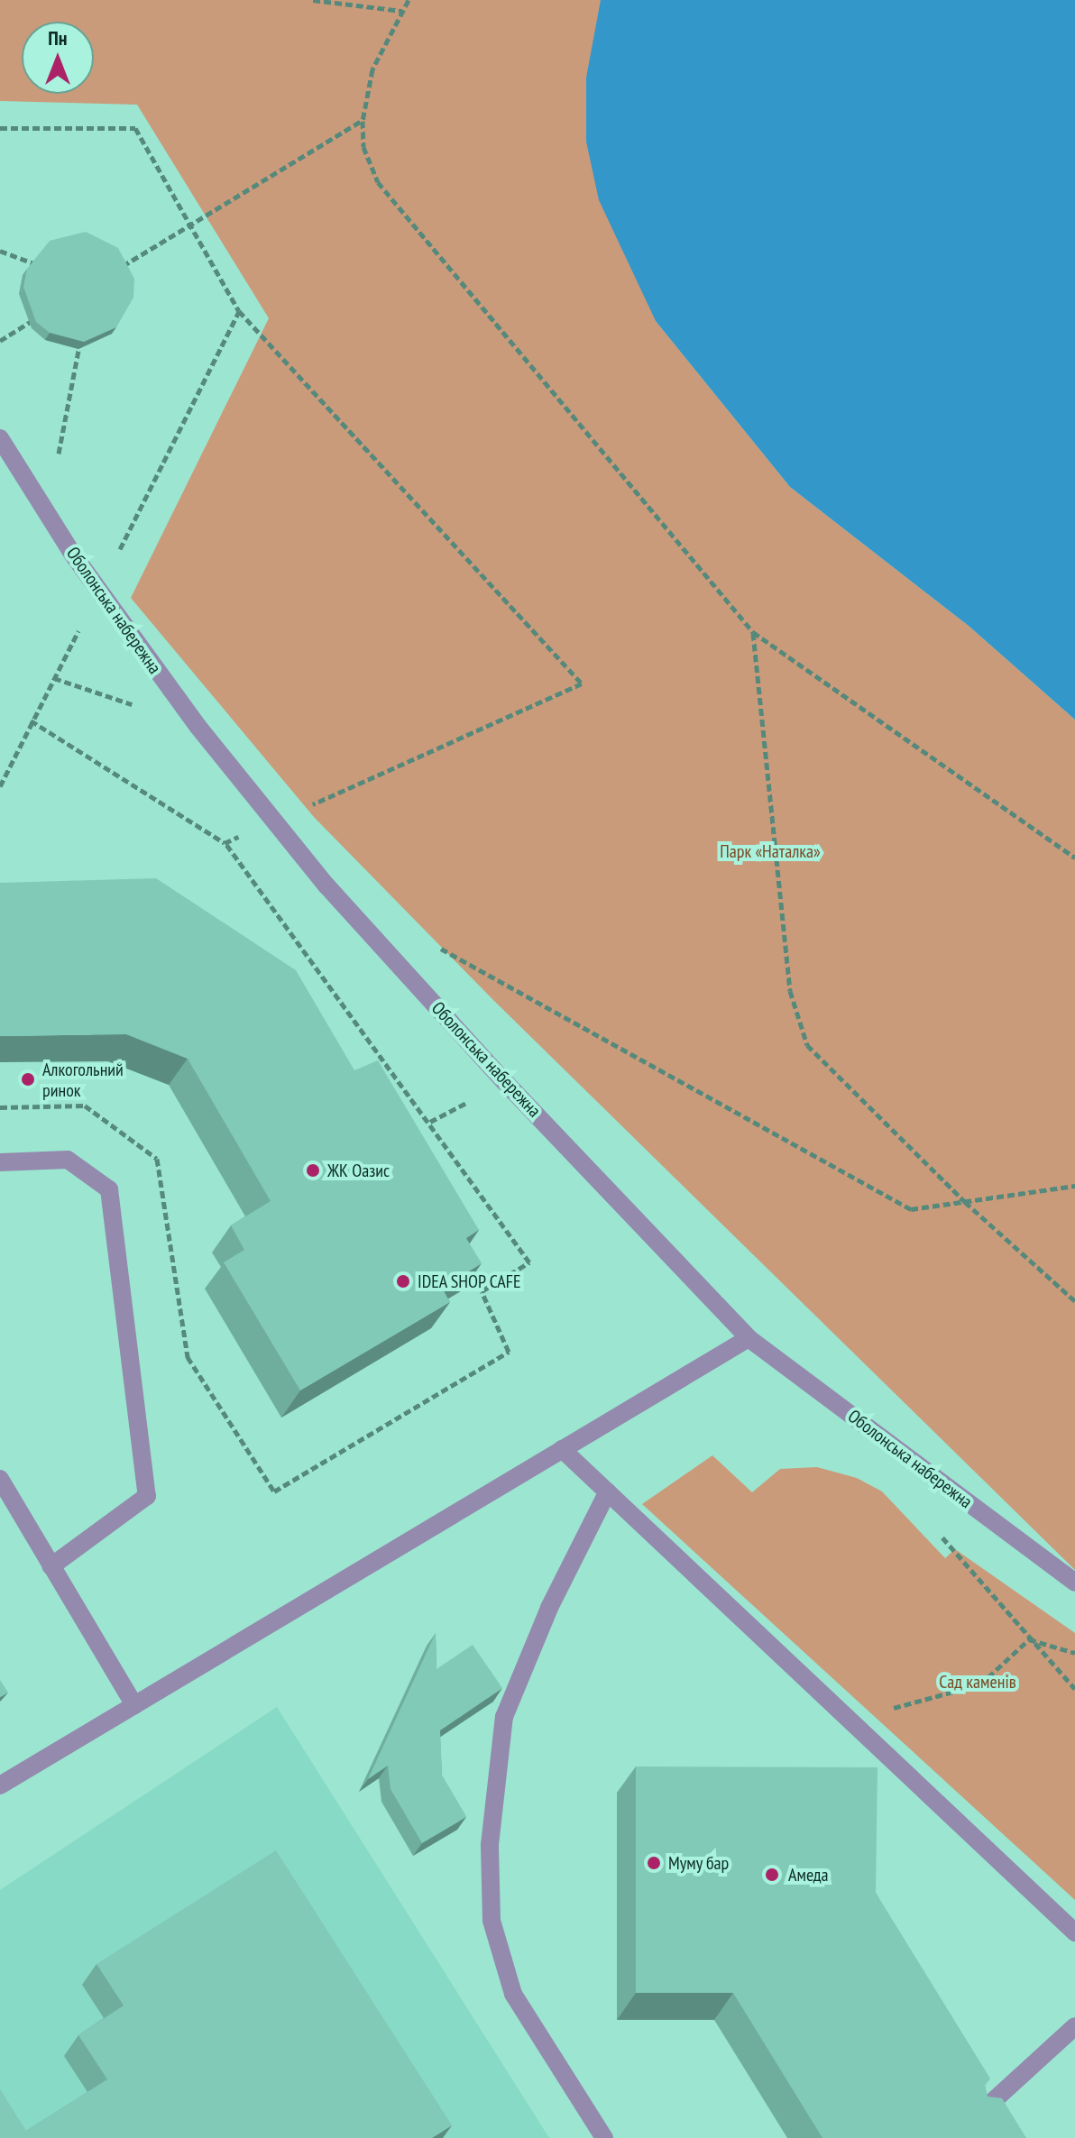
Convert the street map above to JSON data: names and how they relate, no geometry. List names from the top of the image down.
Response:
{
  "streets": {
    "street": ["Оболонська набережна"]
  },
  "parks": ["Парк «Наталка»", "Сад каменів"],
  "places": [
    "Алкогольний ринок",
    "ЖК Оазис",
    "IDEA SHOP CAFE",
    "Муму бар",
    "Амеда"
  ],
  "north": "top"
}
